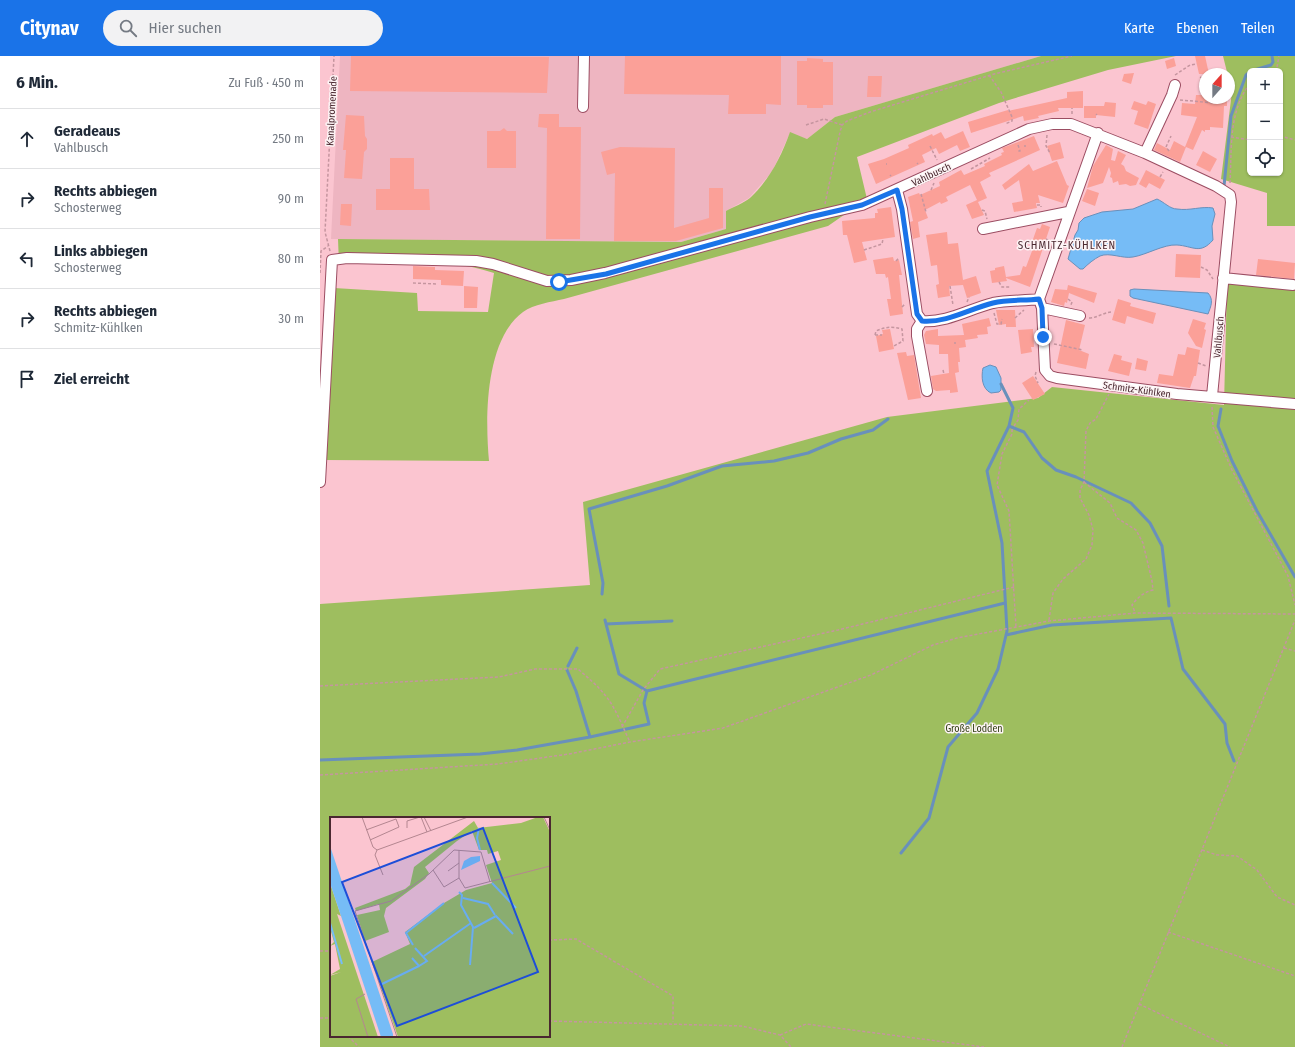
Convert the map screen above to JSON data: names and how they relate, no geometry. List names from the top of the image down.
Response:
{
  "streets": {
    "street": ["Vahlbusch", "Schmitz-Kühlken"],
    "path": ["Kanalpromenade"]
  },
  "crossings": [
    ["Kanalpromenade", "Vahlbusch"],
    ["Vahlbusch", "Schmitz-Kühlken"]
  ],
  "districts": ["SCHMITZ-KÜHLKEN"],
  "parks": ["Große Lodden"],
  "north": "top",
  "page": {
    "header": "Citynav",
    "search": "Hier suchen",
    "nav": ["Karte", "Ebenen", "Teilen"],
    "heading": ["6 Min.", "Zu Fuß · 450 m"],
    "map_buttons": ["+", "−"],
    "list": [
      ["Geradeaus", "Vahlbusch", "250 m"],
      ["Rechts abbiegen", "Schosterweg", "90 m"],
      ["Links abbiegen", "Schosterweg", "80 m"],
      ["Rechts abbiegen", "Schmitz-Kühlken", "30 m"],
      "Ziel erreicht"
    ]
  }
}
